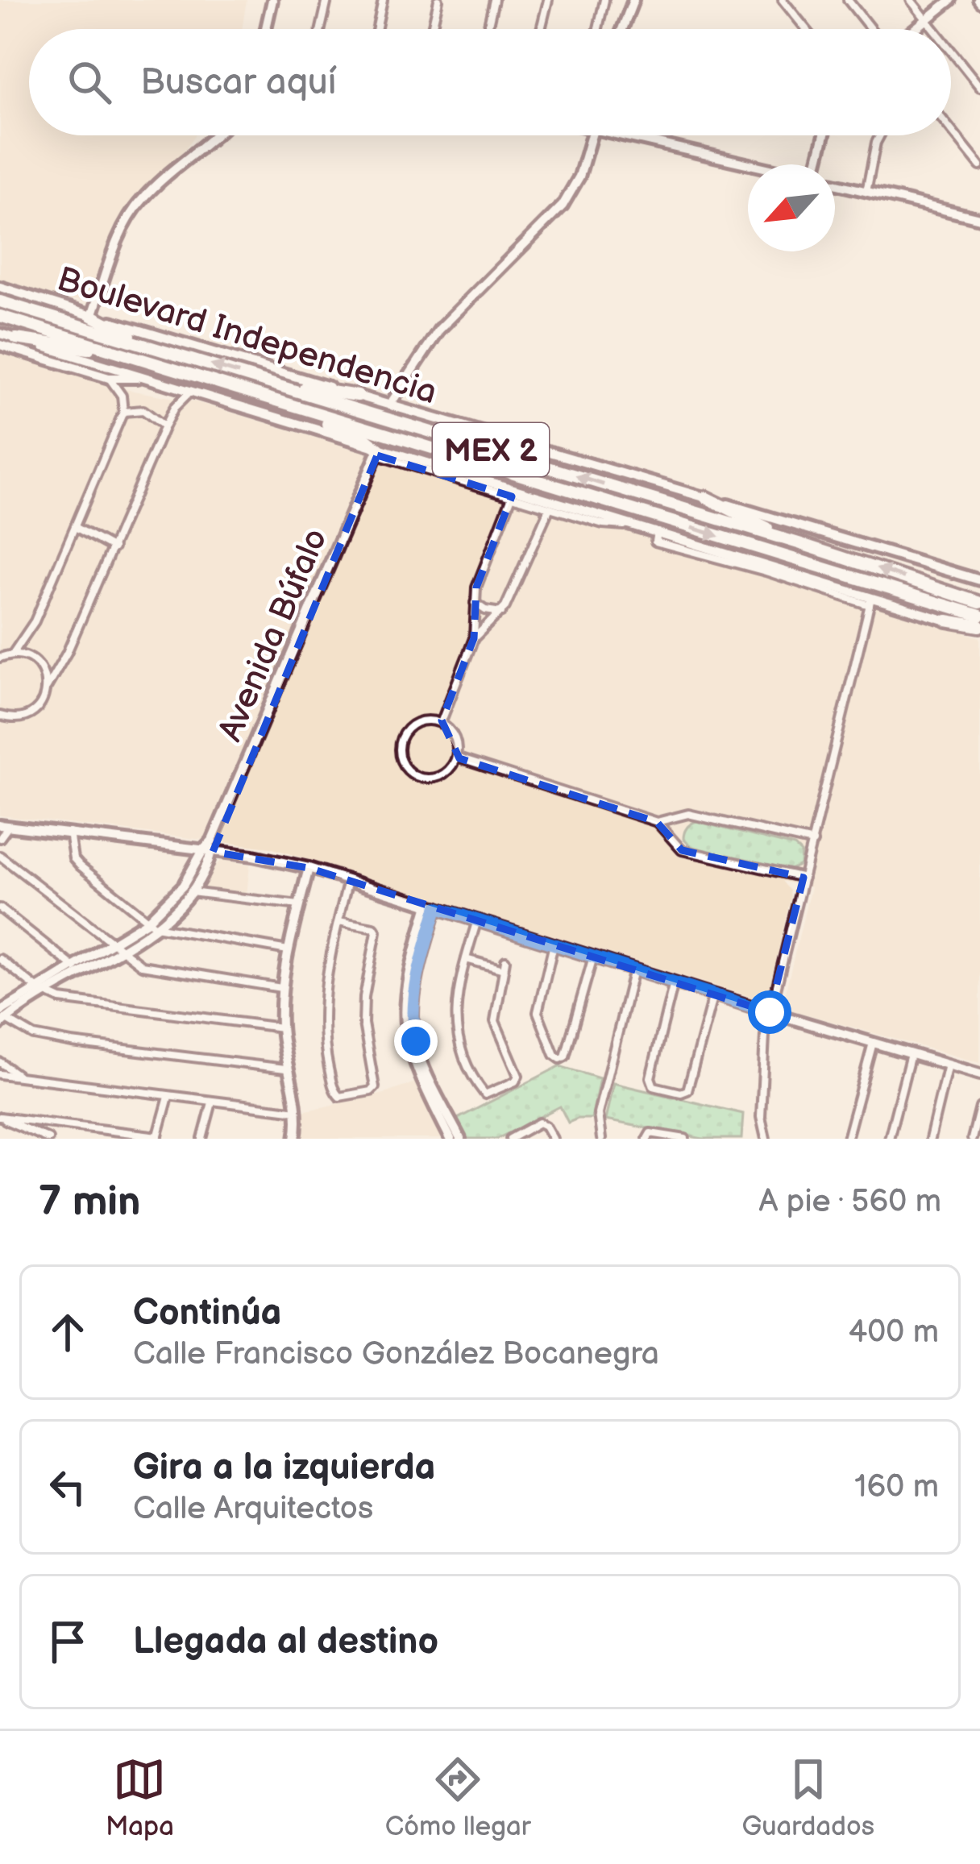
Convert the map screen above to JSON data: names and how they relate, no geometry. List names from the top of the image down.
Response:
{
  "streets": {
    "highway": ["MEX 2"],
    "main road": ["Boulevard Independencia", "Avenida Búfalo"]
  },
  "crossings": [
    ["Boulevard Independencia", "Avenida Búfalo"]
  ],
  "north": "bottom left",
  "page": {
    "search": "Buscar aquí",
    "heading": ["7 min", "A pie · 560 m"],
    "list": [
      ["Continúa", "Calle Francisco González Bocanegra", "400 m"],
      ["Gira a la izquierda", "Calle Arquitectos", "160 m"],
      "Llegada al destino"
    ],
    "nav": ["Mapa", "Cómo llegar", "Guardados"]
  }
}
